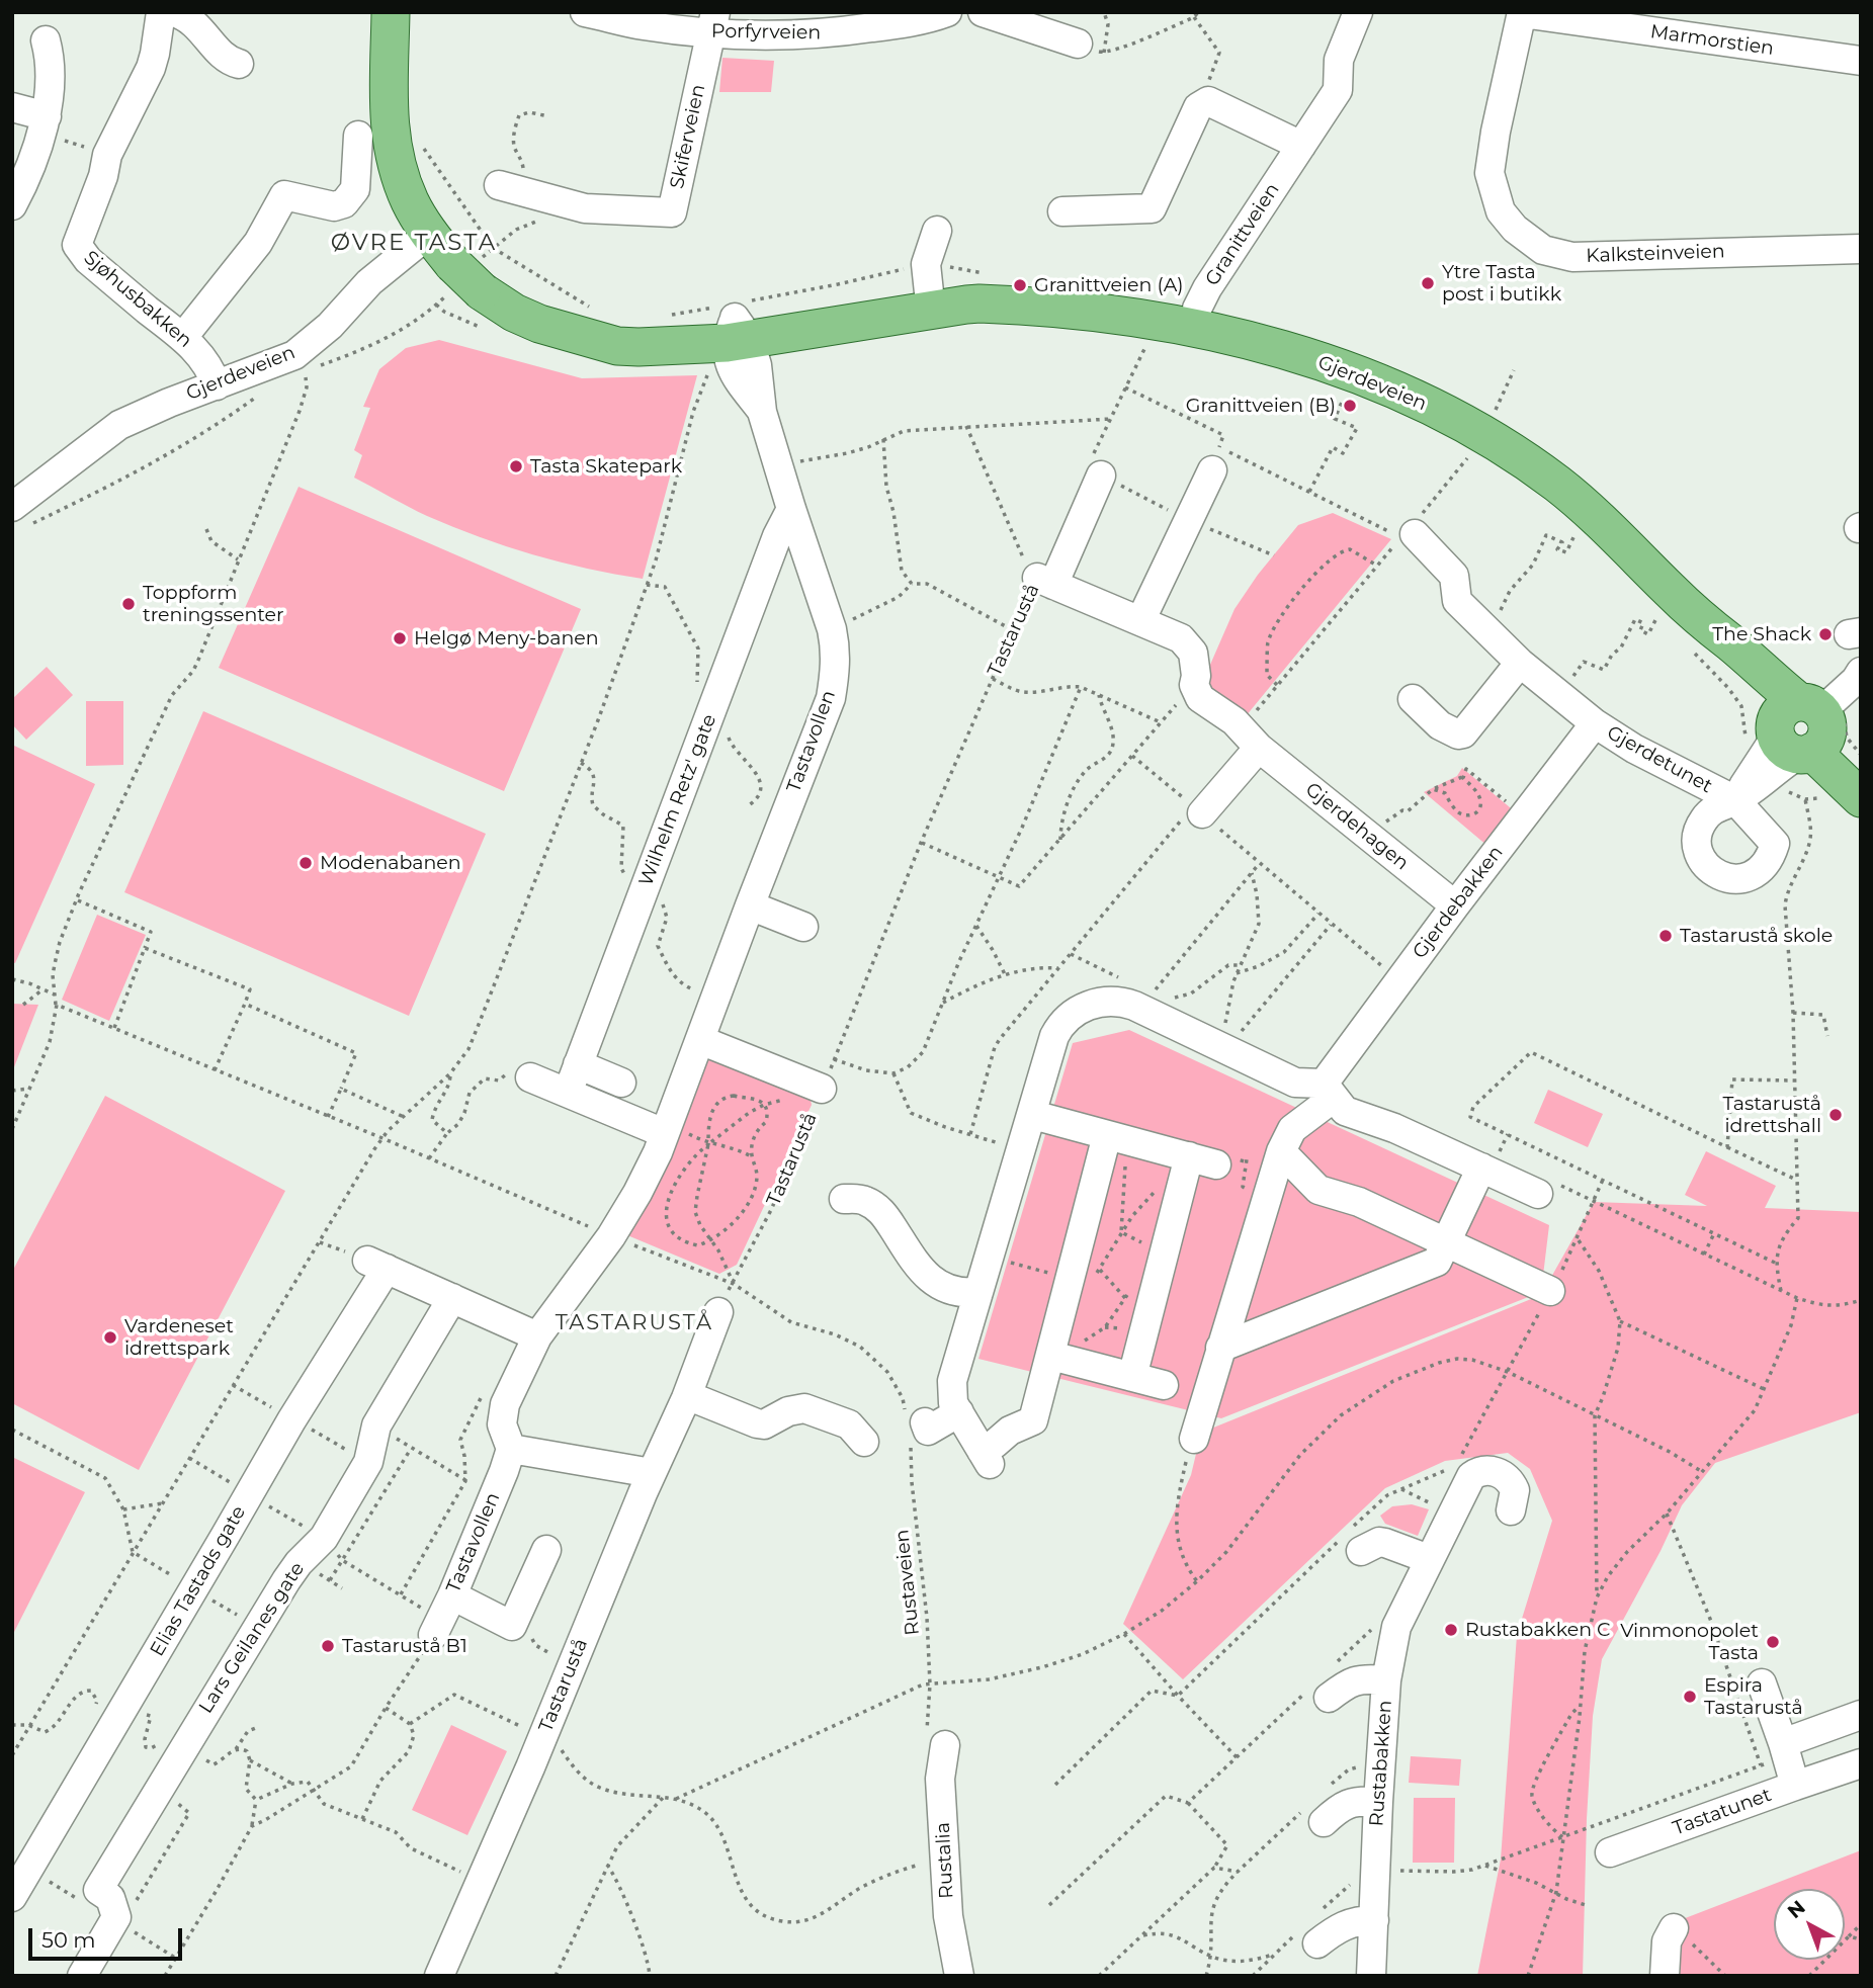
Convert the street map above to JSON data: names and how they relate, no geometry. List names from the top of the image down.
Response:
{
  "streets": {
    "main road": ["Gjerdeveien"],
    "street": [
      "Porfyrveien",
      "Marmorstien",
      "Skiferveien",
      "Granittveien",
      "Kalksteinveien",
      "Sjøhusbakken",
      "Tastarustå",
      "Tastavollen",
      "Gjerdetunet",
      "Wilhelm Retz' gate",
      "Gjerdehagen",
      "Gjerdebakken",
      "Elias Tastads gate",
      "Lars Geilanes gate",
      "Rustabakken",
      "Tastatunet",
      "Rustalia"
    ],
    "path": ["Rustaveien"]
  },
  "crossings": [
    ["Porfyrveien", "Skiferveien"],
    ["Marmorstien", "Kalksteinveien"],
    ["Granittveien", "Gjerdeveien"],
    ["Sjøhusbakken", "Gjerdeveien"],
    ["Gjerdeveien", "Tastavollen"],
    ["Gjerdeveien", "Gjerdetunet"],
    ["Tastarustå", "Rustaveien"],
    ["Tastavollen", "Wilhelm Retz' gate"],
    ["Tastavollen", "Rustaveien"],
    ["Gjerdetunet", "Gjerdebakken"],
    ["Gjerdehagen", "Gjerdebakken"],
    ["Elias Tastads gate", "Lars Geilanes gate"],
    ["Rustaveien", "Rustalia"]
  ],
  "districts": ["ØVRE TASTA", "TASTARUSTÅ"],
  "places": [
    "Ytre Tasta post i butikk",
    "Granittveien (A)",
    "Granittveien (B)",
    "Tasta Skatepark",
    "Toppform treningssenter",
    "The Shack",
    "Helgø Meny-banen",
    "Modenabanen",
    "Tastarustå skole",
    "Tastarustå idrettshall",
    "Vardeneset idrettspark",
    "Rustabakken C",
    "Vinmonopolet Tasta",
    "Tastarustå B1",
    "Espira Tastarustå"
  ],
  "scale_bar": "50 m",
  "north": "top left"
}
